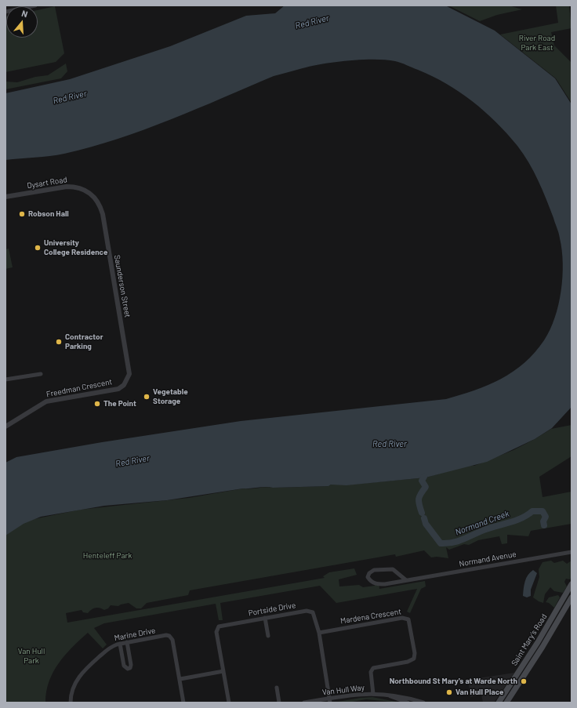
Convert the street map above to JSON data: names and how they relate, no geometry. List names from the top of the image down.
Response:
{
  "streets": {
    "main road": ["Saint Mary’s Road"],
    "street": [
      "Dysart Road",
      "Saunderson Street",
      "Freedman Crescent",
      "Normand Avenue",
      "Portside Drive",
      "Mardena Crescent",
      "Marine Drive",
      "Van Hull Way"
    ]
  },
  "crossings": [
    ["Dysart Road", "Saunderson Street"],
    ["Saunderson Street", "Freedman Crescent"],
    ["Portside Drive", "Mardena Crescent"],
    ["Portside Drive", "Van Hull Way"],
    ["Mardena Crescent", "Van Hull Way"]
  ],
  "water": ["Red River", "Normand Creek"],
  "parks": ["River Road Park East", "Henteleff Park", "Van Hull Park"],
  "places": [
    "Robson Hall",
    "University College Residence",
    "Contractor Parking",
    "Vegetable Storage",
    "The Point",
    "Northbound St Mary's at Warde North",
    "Van Hull Place"
  ],
  "north": "top"
}
